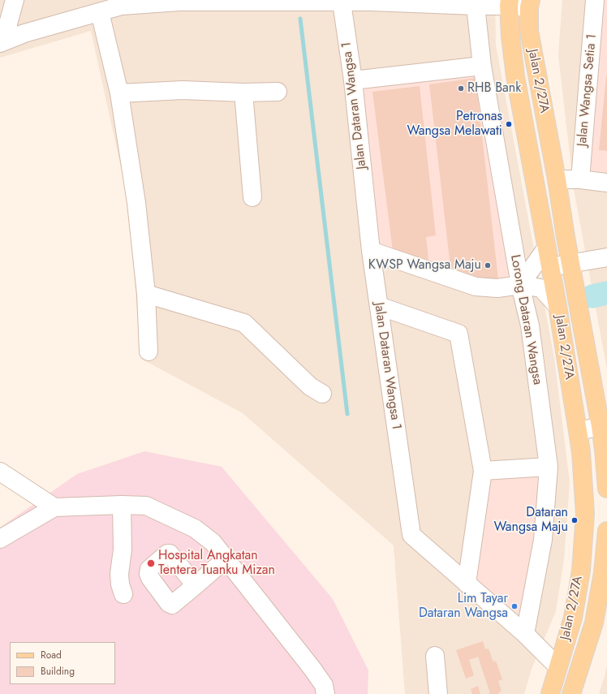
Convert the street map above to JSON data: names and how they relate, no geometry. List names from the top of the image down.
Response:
{
  "streets": {
    "main road": ["Jalan 2/27A"],
    "street": ["Jalan Wangsa Setia 1", "Jalan Dataran Wangsa 1", "Lorong Dataran Wangsa"]
  },
  "crossings": [
    ["Jalan 2/27A", "Jalan Dataran Wangsa 1"],
    ["Jalan Dataran Wangsa 1", "Lorong Dataran Wangsa"]
  ],
  "places": [
    "RHB Bank",
    "Petronas Wangsa Melawati",
    "KWSP Wangsa Maju",
    "Dataran Wangsa Maju",
    "Hospital Angkatan Tentera Tuanku Mizan",
    "Lim Tayar Dataran Wangsa"
  ],
  "legend": ["Road", "Building"]
}
